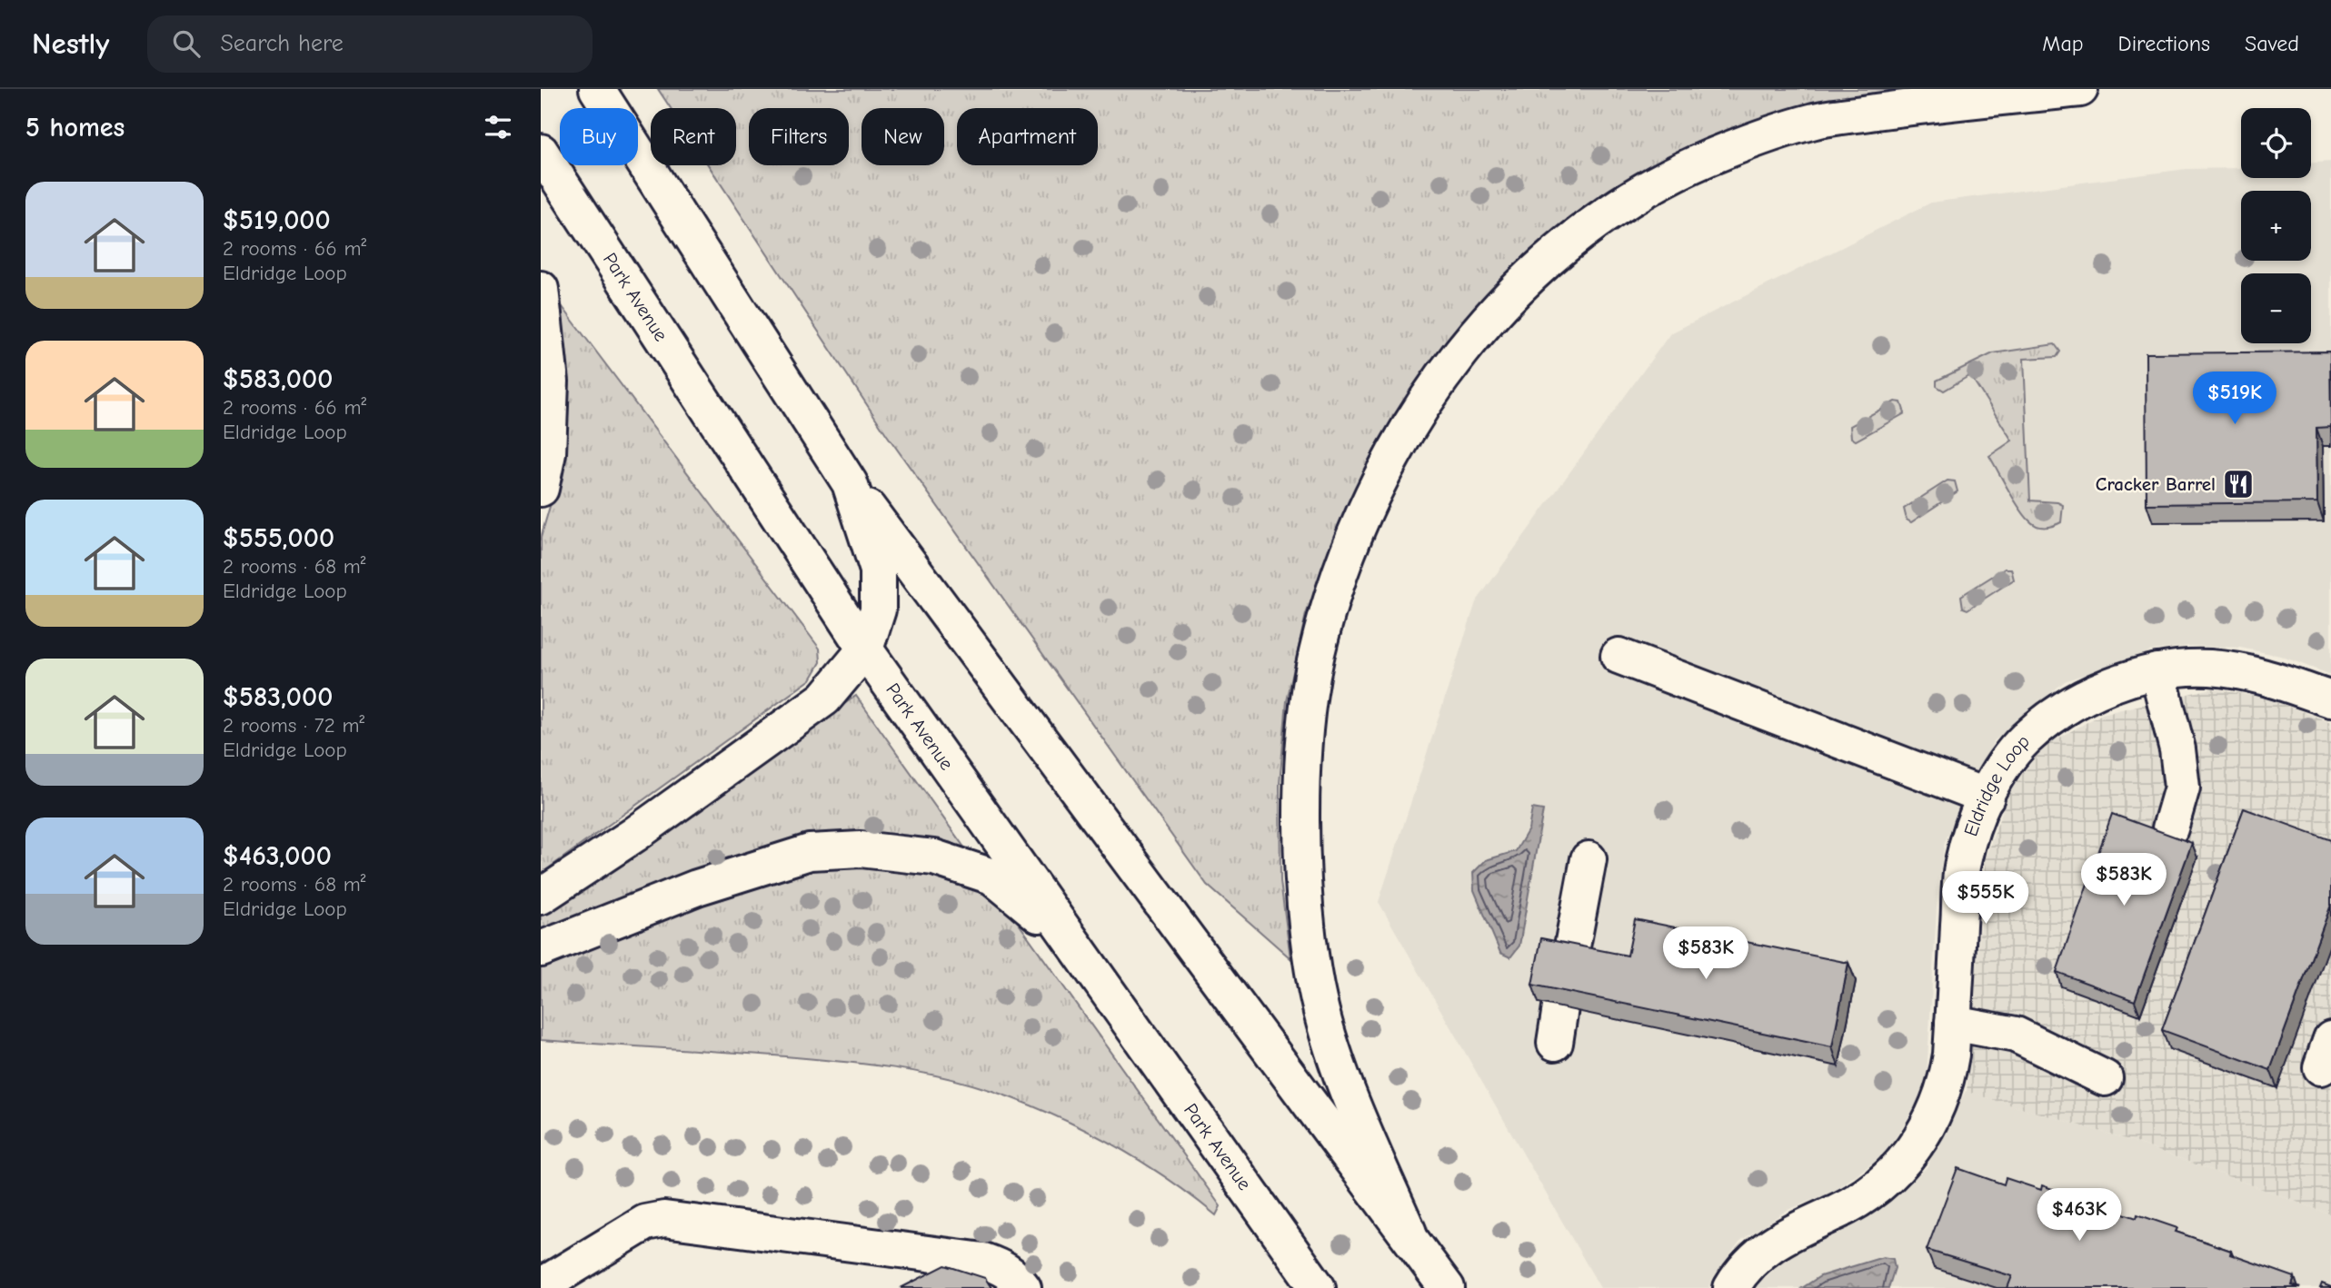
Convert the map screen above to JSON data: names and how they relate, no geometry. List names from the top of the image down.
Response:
{
  "streets": {
    "main road": ["Park Avenue", "Eldridge Loop"]
  },
  "places": {
    "restaurant": ["Cracker Barrel"]
  },
  "page": {
    "header": "Nestly",
    "search": "Search here",
    "nav": ["Map", "Directions", "Saved"],
    "heading": "5 homes",
    "map_buttons": ["+", "−"],
    "chip": [
      "Buy",
      "Rent",
      "Filters",
      "New",
      "Apartment"
    ],
    "list": [
      {
        "name": "$519,000",
        "note": "2 rooms · 66 m² · Eldridge Loop"
      },
      {
        "name": "$583,000",
        "note": "2 rooms · 66 m² · Eldridge Loop"
      },
      {
        "name": "$555,000",
        "note": "2 rooms · 68 m² · Eldridge Loop"
      },
      {
        "name": "$583,000",
        "note": "2 rooms · 72 m² · Eldridge Loop"
      },
      {
        "name": "$463,000",
        "note": "2 rooms · 68 m² · Eldridge Loop"
      }
    ],
    "price": [
      "$519K",
      "$583K",
      "$555K",
      "$583K",
      "$463K"
    ]
  }
}
